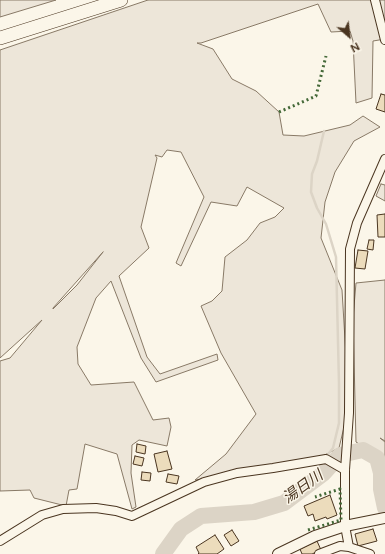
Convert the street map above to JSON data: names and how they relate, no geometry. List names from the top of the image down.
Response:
{
  "water": ["湯日川"],
  "north": "bottom right"
}
